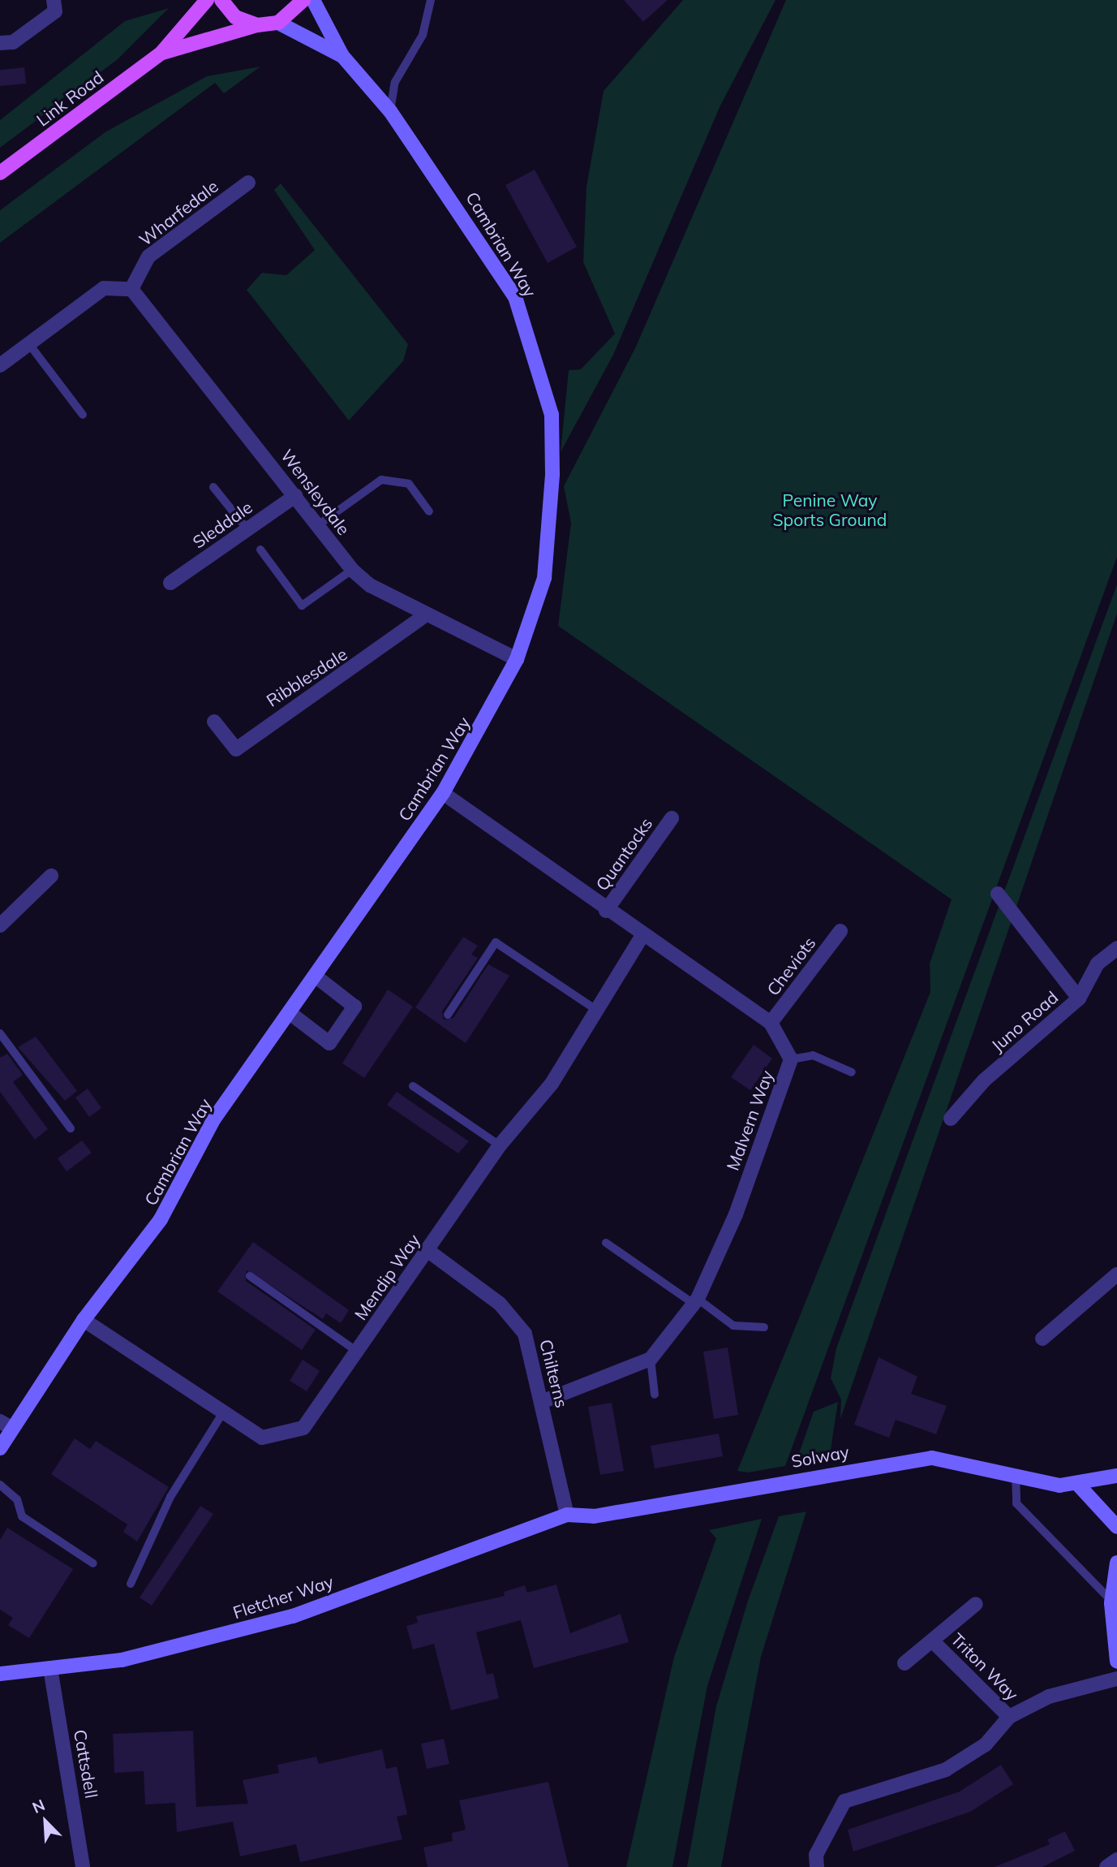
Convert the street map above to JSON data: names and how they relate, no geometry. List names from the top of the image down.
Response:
{
  "streets": {
    "main road": ["Link Road"],
    "street": [
      "Wharfedale",
      "Cambrian Way",
      "Wensleydale",
      "Sleddale",
      "Ribblesdale",
      "Quantocks",
      "Cheviots",
      "Juno Road",
      "Malvern Way",
      "Mendip Way",
      "Chilterns",
      "Solway",
      "Fletcher Way",
      "Triton Way",
      "Cattsdell"
    ]
  },
  "crossings": [
    ["Link Road", "Cambrian Way"],
    ["Wharfedale", "Wensleydale"],
    ["Cambrian Way", "Wensleydale"],
    ["Cambrian Way", "Malvern Way"],
    ["Cambrian Way", "Mendip Way"],
    ["Wensleydale", "Sleddale"],
    ["Wensleydale", "Ribblesdale"],
    ["Quantocks", "Malvern Way"],
    ["Cheviots", "Malvern Way"],
    ["Malvern Way", "Mendip Way"],
    ["Mendip Way", "Chilterns"],
    ["Chilterns", "Solway"],
    ["Chilterns", "Fletcher Way"],
    ["Solway", "Fletcher Way"],
    ["Fletcher Way", "Cattsdell"]
  ],
  "parks": ["Penine Way Sports Ground"],
  "north": "top left"
}
